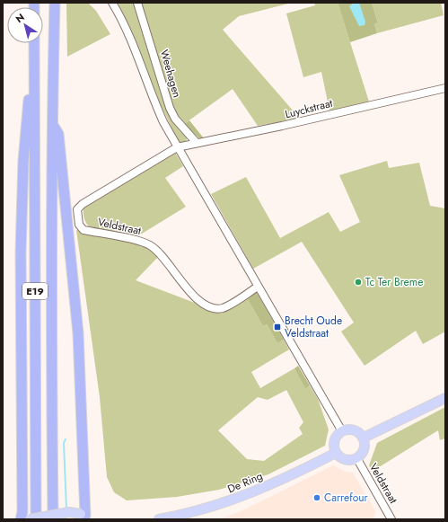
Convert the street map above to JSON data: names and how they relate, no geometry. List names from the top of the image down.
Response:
{
  "streets": {
    "highway": ["E19"],
    "main road": ["De Ring"],
    "street": ["Weehagen", "Luyckstraat", "Veldstraat"]
  },
  "crossings": [
    ["Weehagen", "Luyckstraat"],
    ["Luyckstraat", "Veldstraat"],
    ["Veldstraat", "De Ring"]
  ],
  "places": {
    "other": ["Tc Ter Breme", "Carrefour"],
    "transit": ["Brecht Oude Veldstraat"]
  },
  "north": "top left"
}
